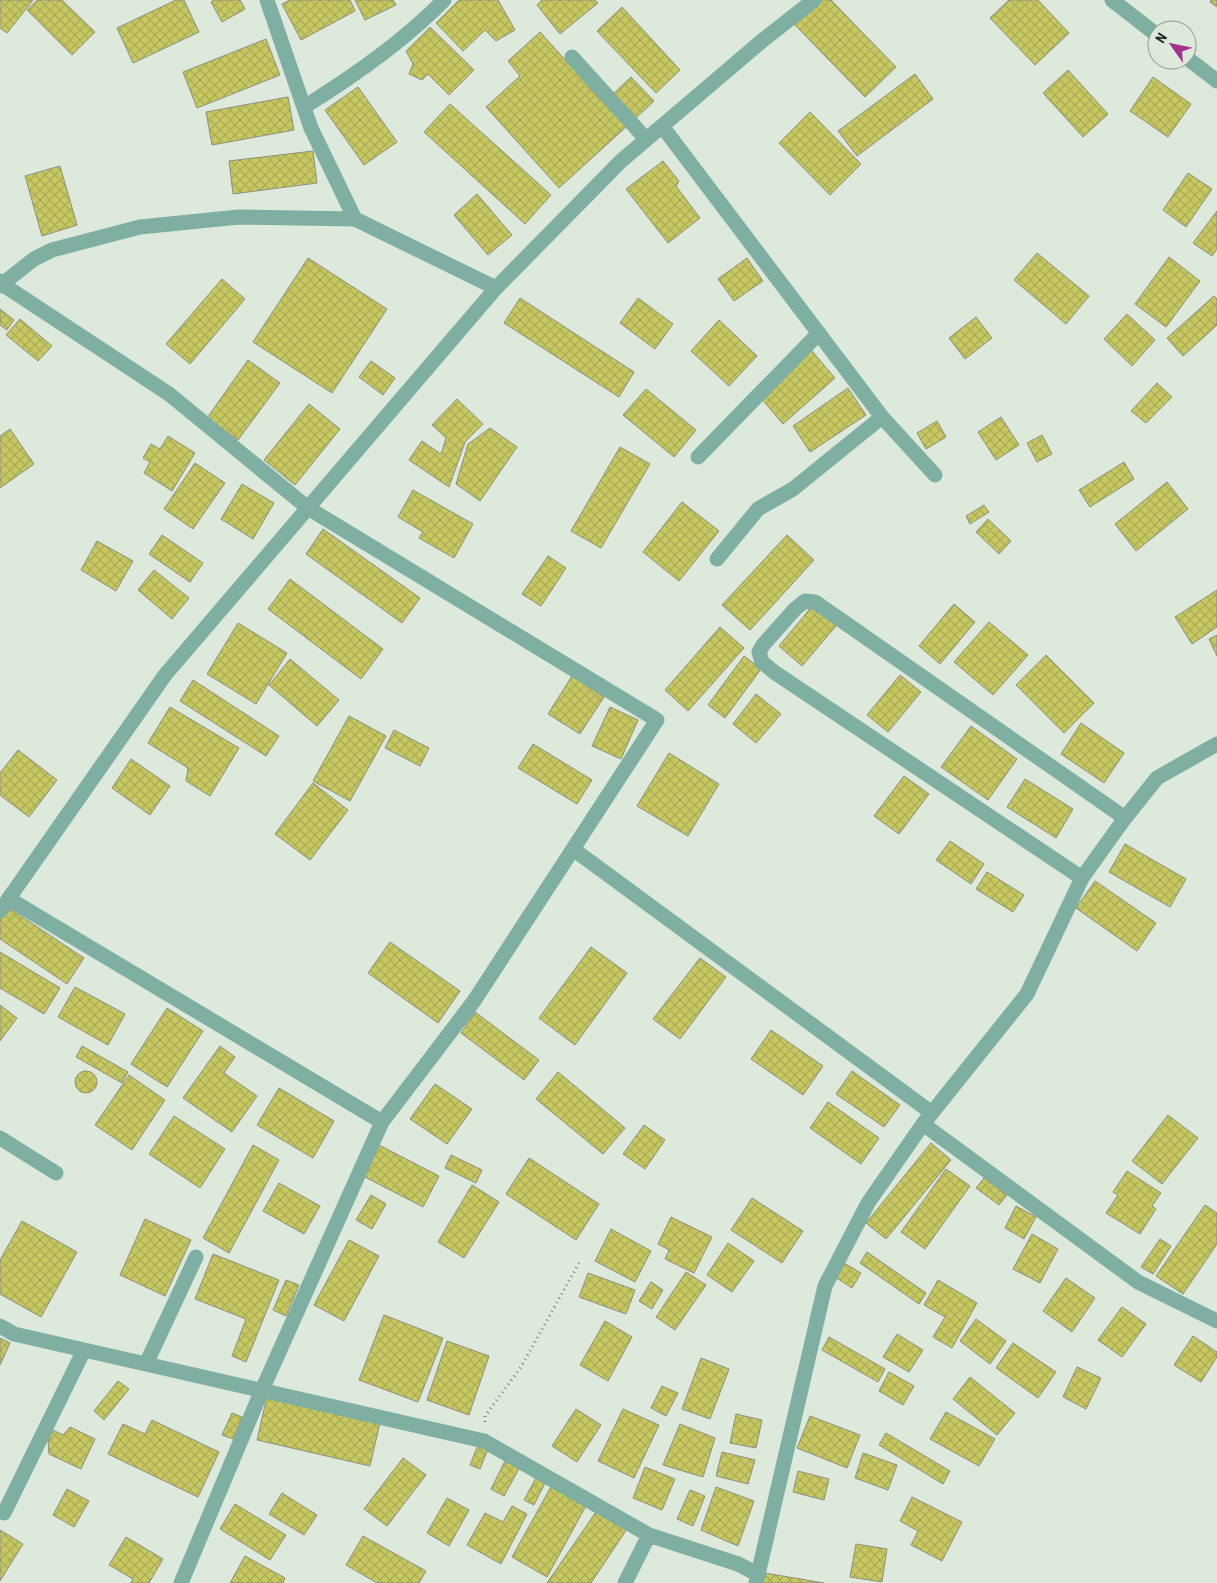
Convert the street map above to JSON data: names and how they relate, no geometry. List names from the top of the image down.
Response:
{
  "north": "top left"
}
